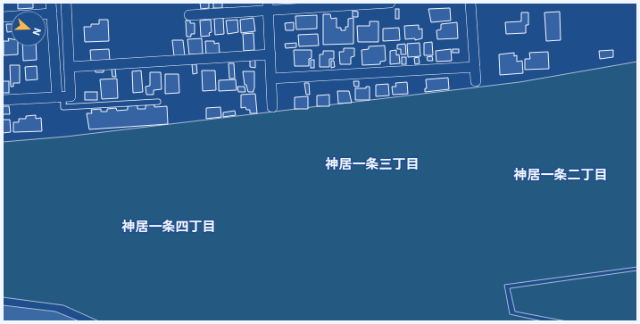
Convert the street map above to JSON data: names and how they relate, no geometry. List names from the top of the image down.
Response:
{
  "districts": ["神居一条三丁目", "神居一条二丁目", "神居一条四丁目"],
  "north": "right"
}
